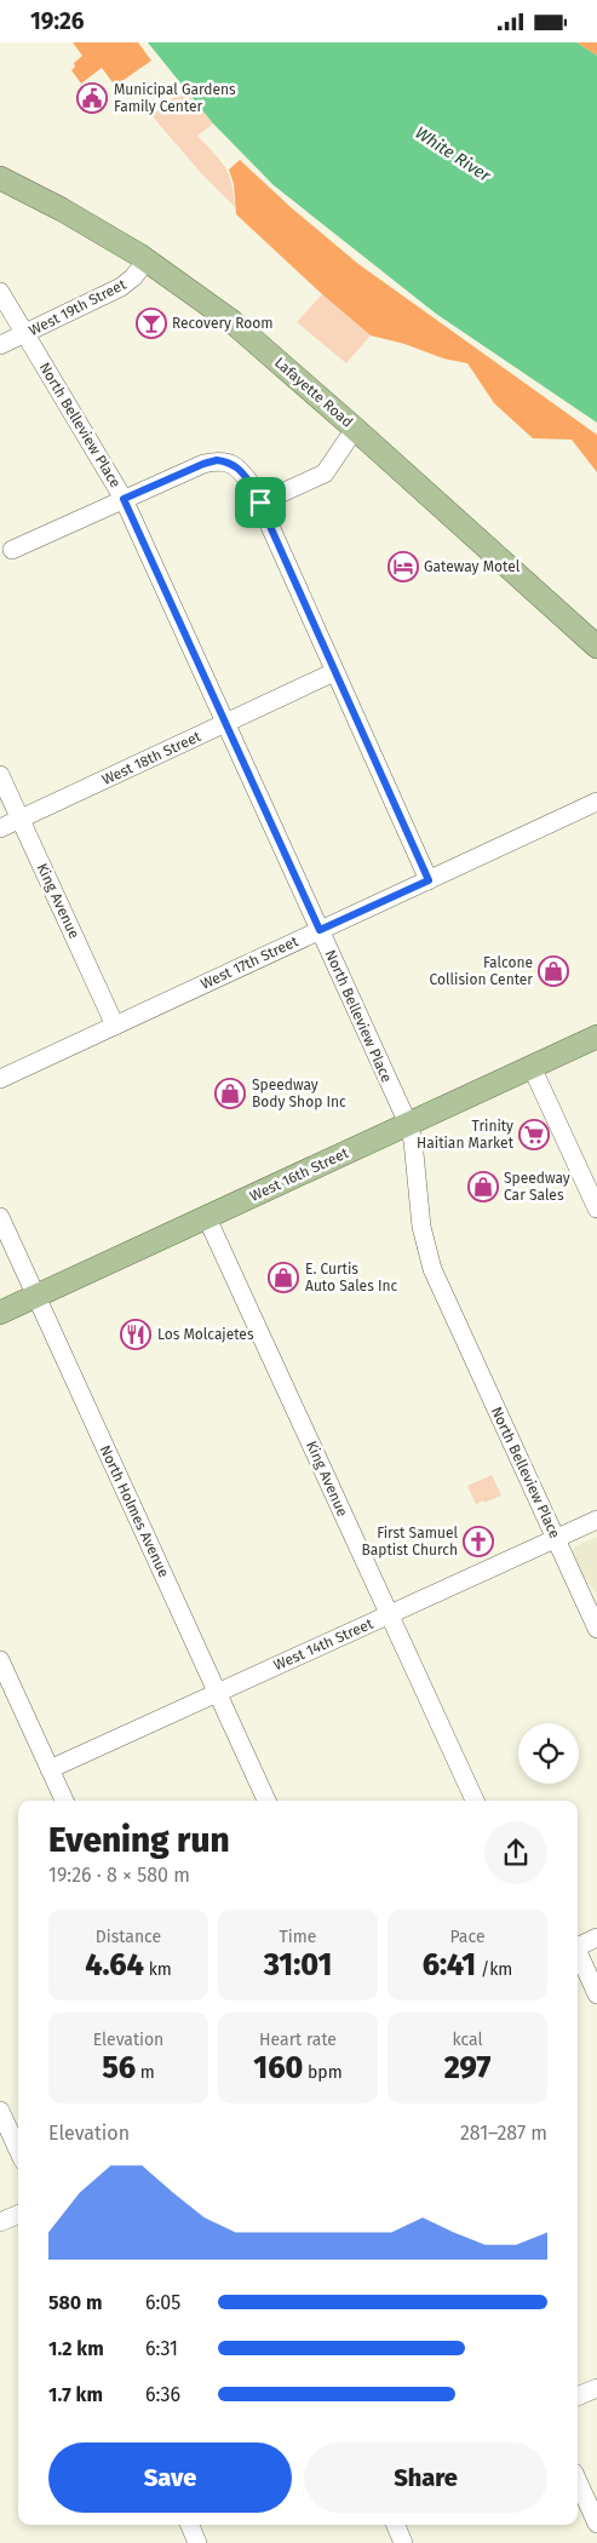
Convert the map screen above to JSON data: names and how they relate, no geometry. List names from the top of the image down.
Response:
{
  "streets": {
    "main road": ["Lafayette Road", "West 16th Street"],
    "street": [
      "West 19th Street",
      "North Belleview Place",
      "West 18th Street",
      "King Avenue",
      "West 17th Street",
      "North Holmes Avenue",
      "West 14th Street"
    ]
  },
  "crossings": [
    ["West 19th Street", "Lafayette Road"],
    ["West 19th Street", "North Belleview Place"],
    ["North Belleview Place", "West 18th Street"],
    ["North Belleview Place", "West 17th Street"],
    ["North Belleview Place", "West 16th Street"],
    ["North Belleview Place", "West 14th Street"],
    ["West 18th Street", "King Avenue"],
    ["King Avenue", "West 17th Street"],
    ["King Avenue", "West 16th Street"],
    ["King Avenue", "West 14th Street"],
    ["West 16th Street", "North Holmes Avenue"],
    ["North Holmes Avenue", "West 14th Street"]
  ],
  "water": ["White River"],
  "places": {
    "public building": ["Municipal Gardens Family Center"],
    "bar": ["Recovery Room"],
    "hotel": ["Gateway Motel"],
    "shop": [
      "Falcone Collision Center",
      "Speedway Body Shop Inc",
      "Speedway Car Sales",
      "E. Curtis Auto Sales Inc"
    ],
    "supermarket": ["Trinity Haitian Market"],
    "restaurant": ["Los Molcajetes"],
    "church": ["First Samuel Baptist Church"]
  },
  "page": {
    "status": "19:26",
    "heading": ["Evening run", "19:26 · 8 × 580 m"],
    "stats": [
      ["Distance", "4.64 km"],
      ["Time", "31:01"],
      ["Pace", "6:41 /km"],
      ["Elevation", "56 m"],
      ["Heart rate", "160 bpm"],
      ["kcal", "297"]
    ],
    "chart": ["Elevation", "281–287 m"],
    "list": [
      {
        "name": "580 m",
        "note": "6:05"
      },
      {
        "name": "1.2 km",
        "note": "6:31"
      },
      {
        "name": "1.7 km",
        "note": "6:36"
      }
    ],
    "buttons": ["Save", "Share"]
  }
}
